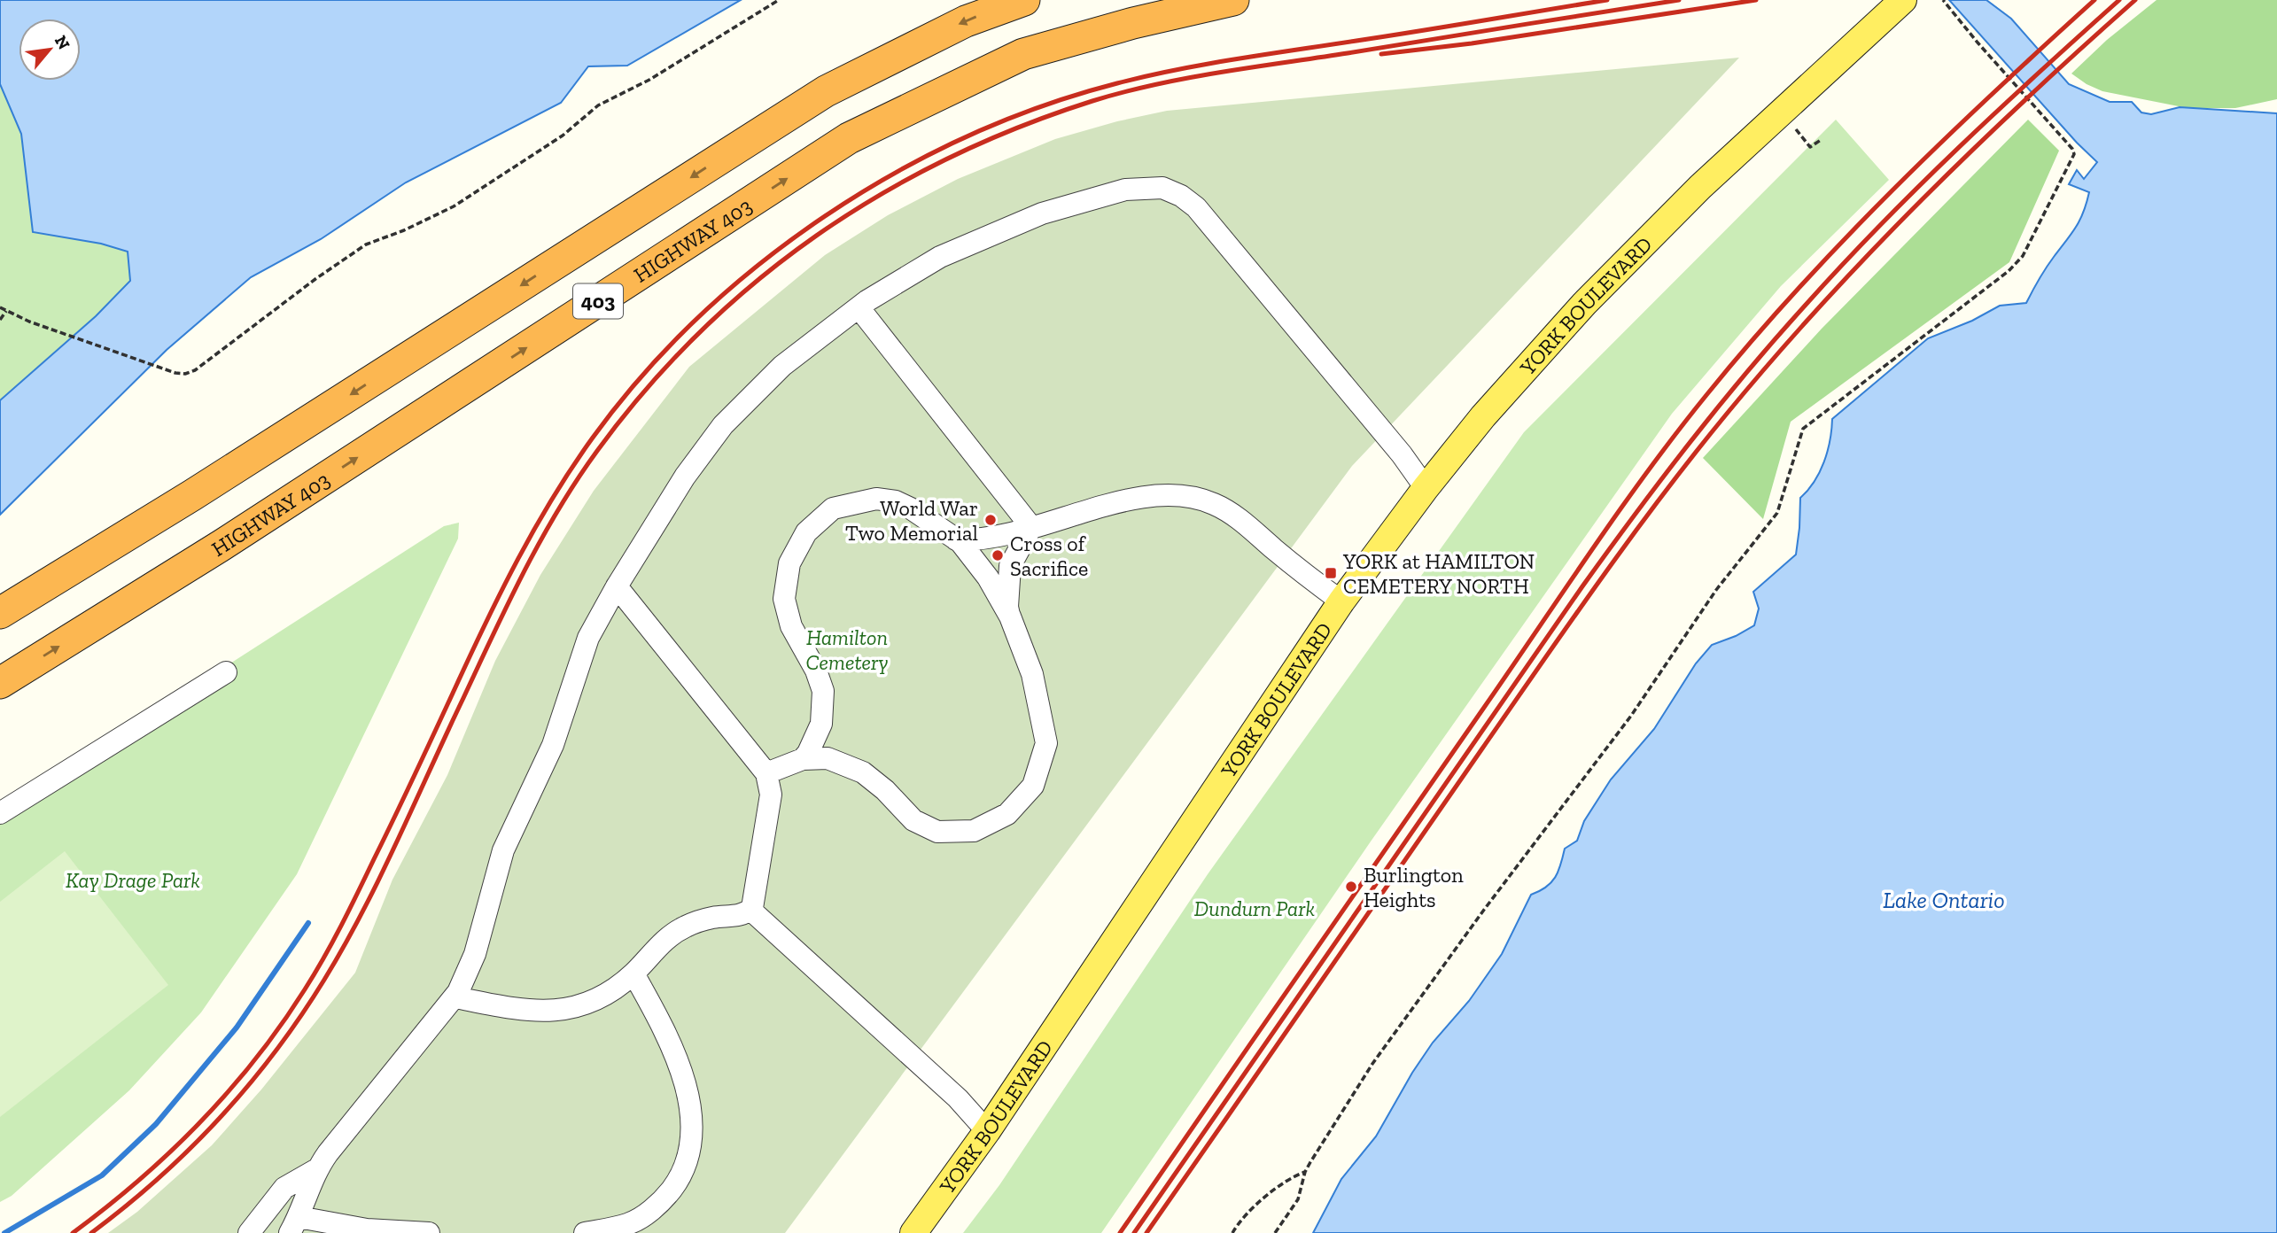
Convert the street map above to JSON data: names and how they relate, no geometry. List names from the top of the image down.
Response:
{
  "streets": {
    "highway": ["HIGHWAY 403", "403"],
    "main road": ["YORK BOULEVARD"]
  },
  "water": ["Lake Ontario"],
  "parks": ["Hamilton Cemetery", "Kay Drage Park", "Dundurn Park"],
  "places": {
    "other": ["World War Two Memorial", "Cross of Sacrifice", "Burlington Heights"],
    "transit": ["YORK at HAMILTON CEMETERY NORTH"]
  },
  "north": "top right"
}
